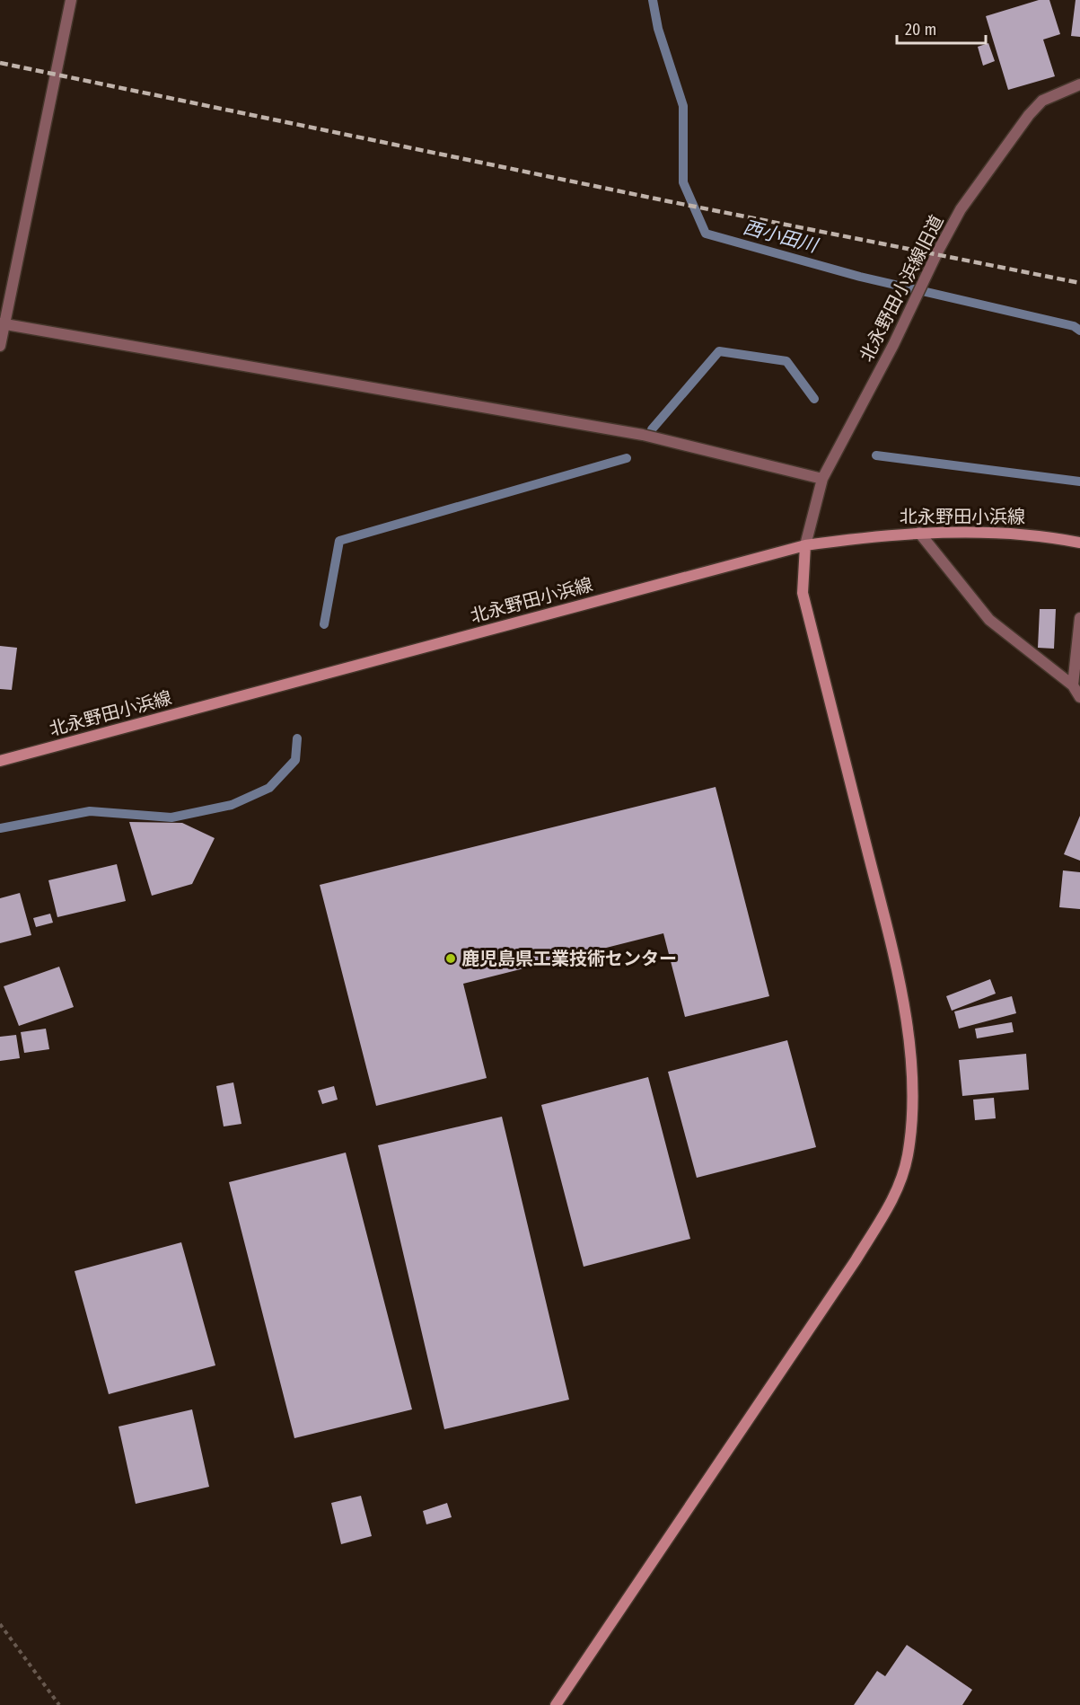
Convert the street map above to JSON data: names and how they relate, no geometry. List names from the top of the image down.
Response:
{
  "streets": {
    "street": ["北永野田小浜線旧道", "北永野田小浜線"]
  },
  "crossings": [
    ["北永野田小浜線旧道", "北永野田小浜線"]
  ],
  "water": ["西小田川"],
  "places": ["鹿児島県工業技術センター"],
  "scale_bar": "20 m"
}
